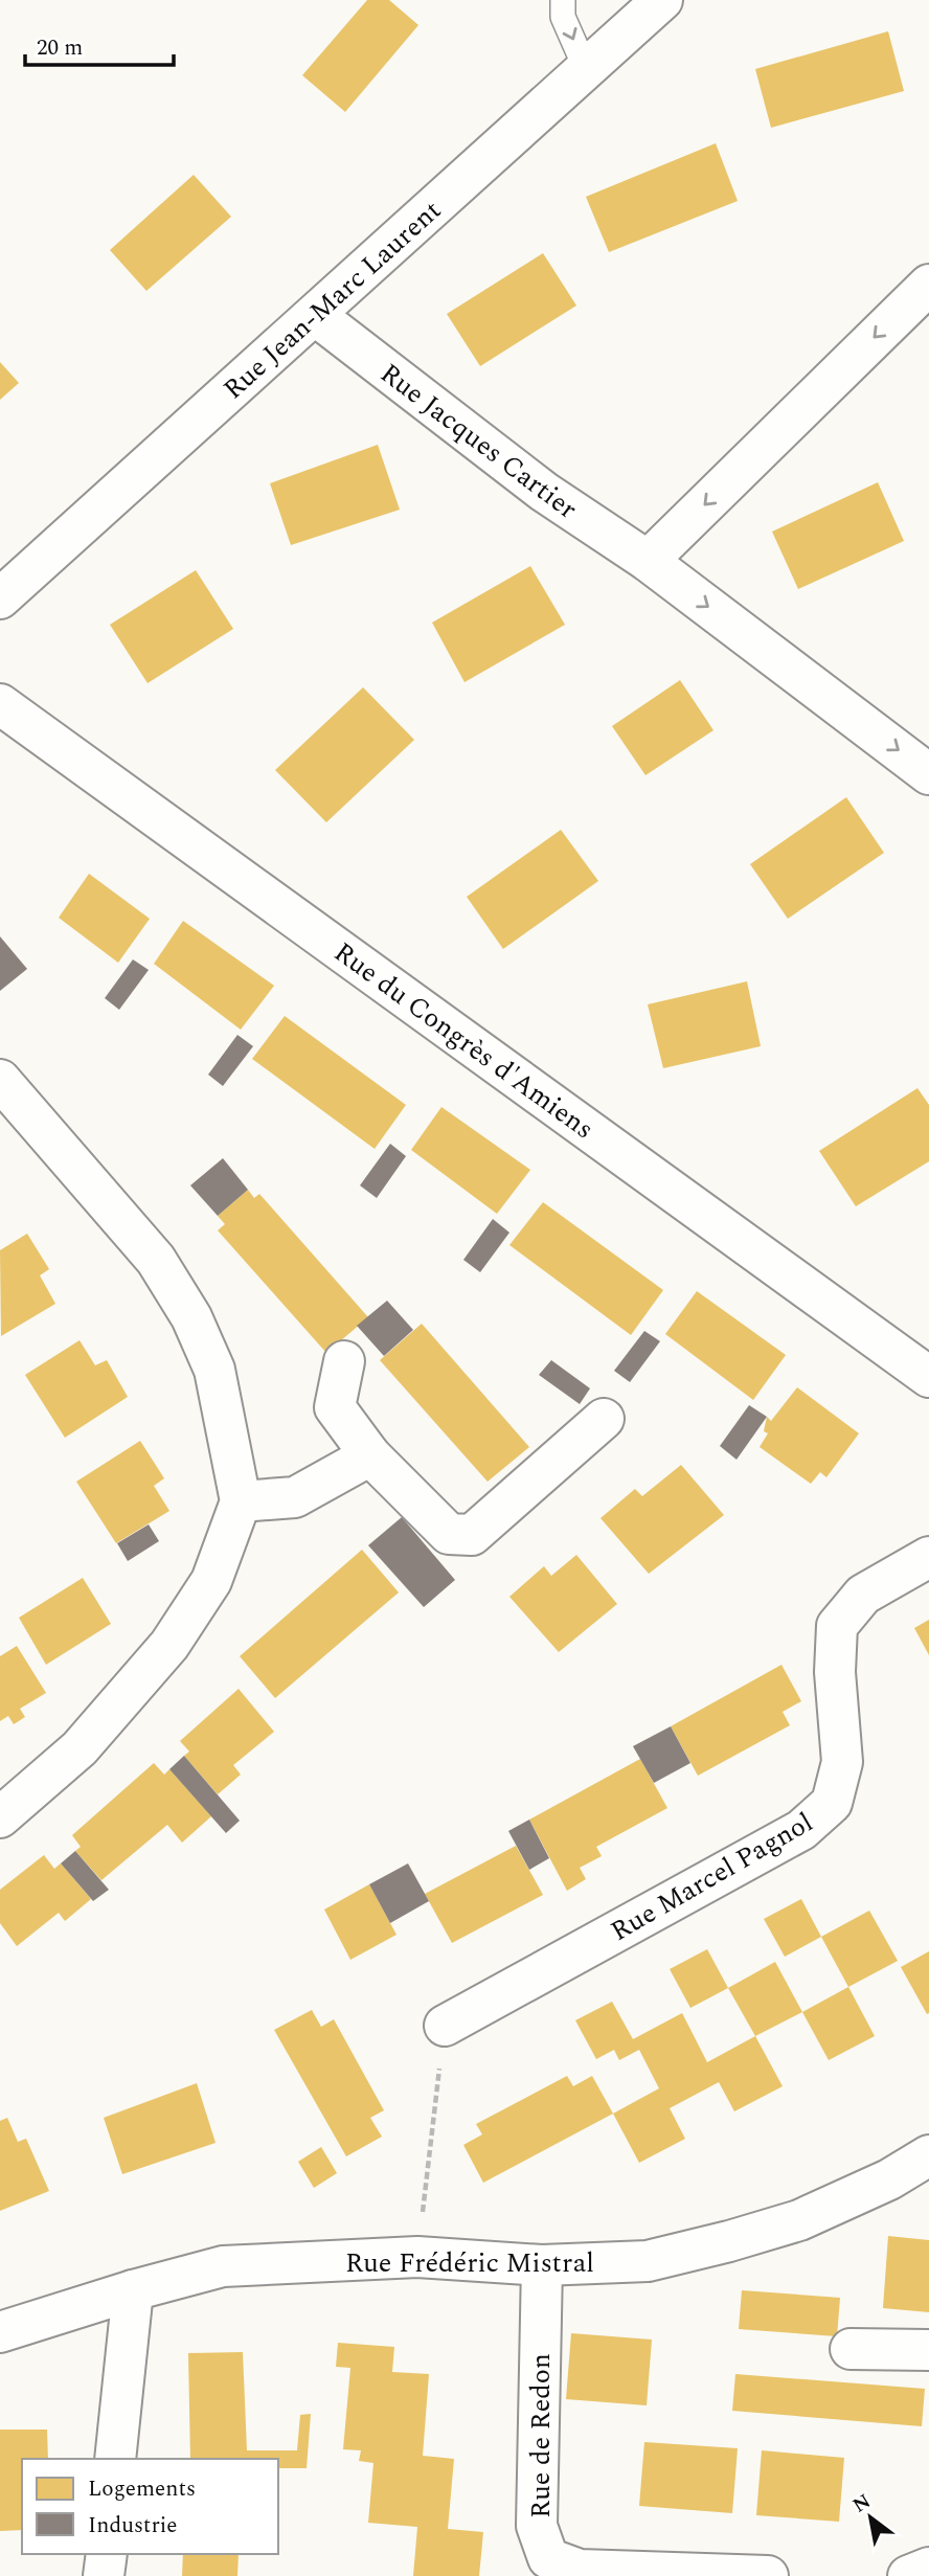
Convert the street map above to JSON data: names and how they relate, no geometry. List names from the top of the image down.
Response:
{
  "streets": {
    "street": [
      "Rue Jean-Marc Laurent",
      "Rue Jacques Cartier",
      "Rue du Congrès d'Amiens",
      "Rue Marcel Pagnol",
      "Rue Frédéric Mistral",
      "Rue de Redon"
    ]
  },
  "crossings": [
    ["Rue Jean-Marc Laurent", "Rue Jacques Cartier"],
    ["Rue Frédéric Mistral", "Rue de Redon"]
  ],
  "one_way": ["Rue Jacques Cartier"],
  "legend": ["Logements", "Industrie"],
  "scale_bar": "20 m",
  "north": "top left"
}
